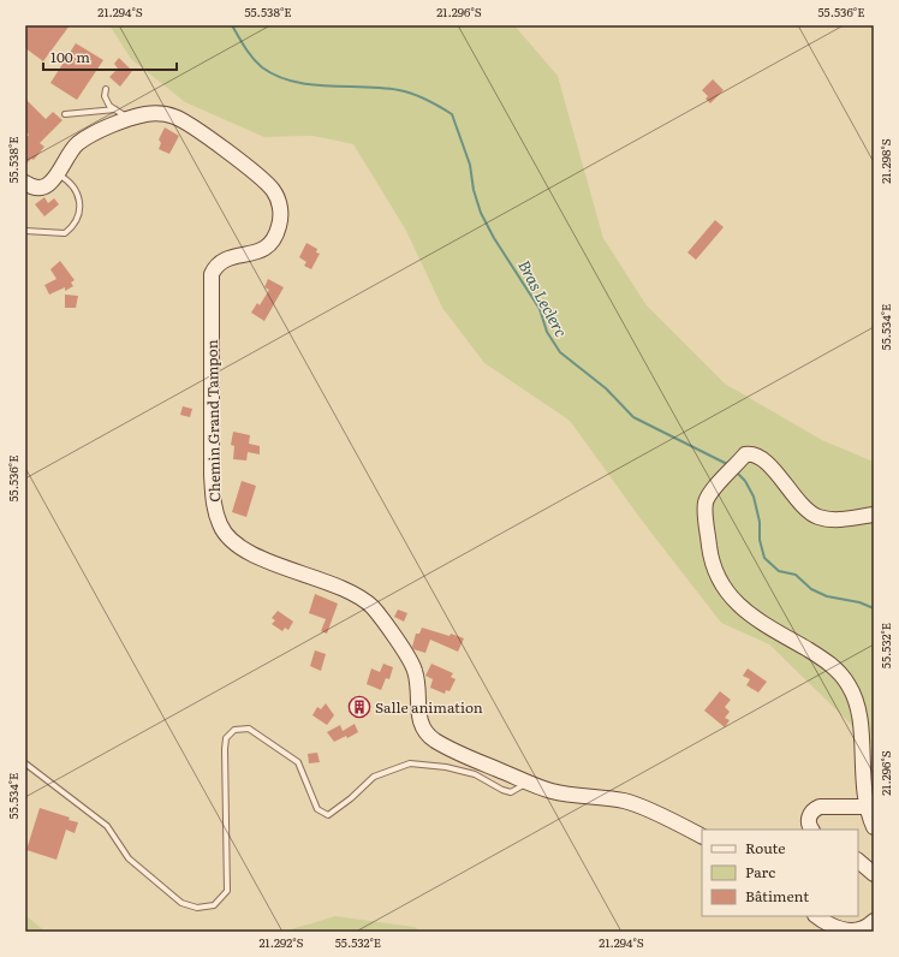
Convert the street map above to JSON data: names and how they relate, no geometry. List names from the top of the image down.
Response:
{
  "streets": {
    "main road": ["Chemin Grand Tampon"]
  },
  "water": ["Bras Leclerc"],
  "places": {
    "building": ["Salle animation"]
  },
  "legend": ["Route", "Parc", "Bâtiment"],
  "scale_bar": "100 m",
  "coordinates": [
    "21.294°S",
    "55.538°E",
    "21.296°S",
    "55.536°E",
    "21.298°S",
    "55.534°E",
    "55.532°E",
    "21.292°S"
  ]
}
